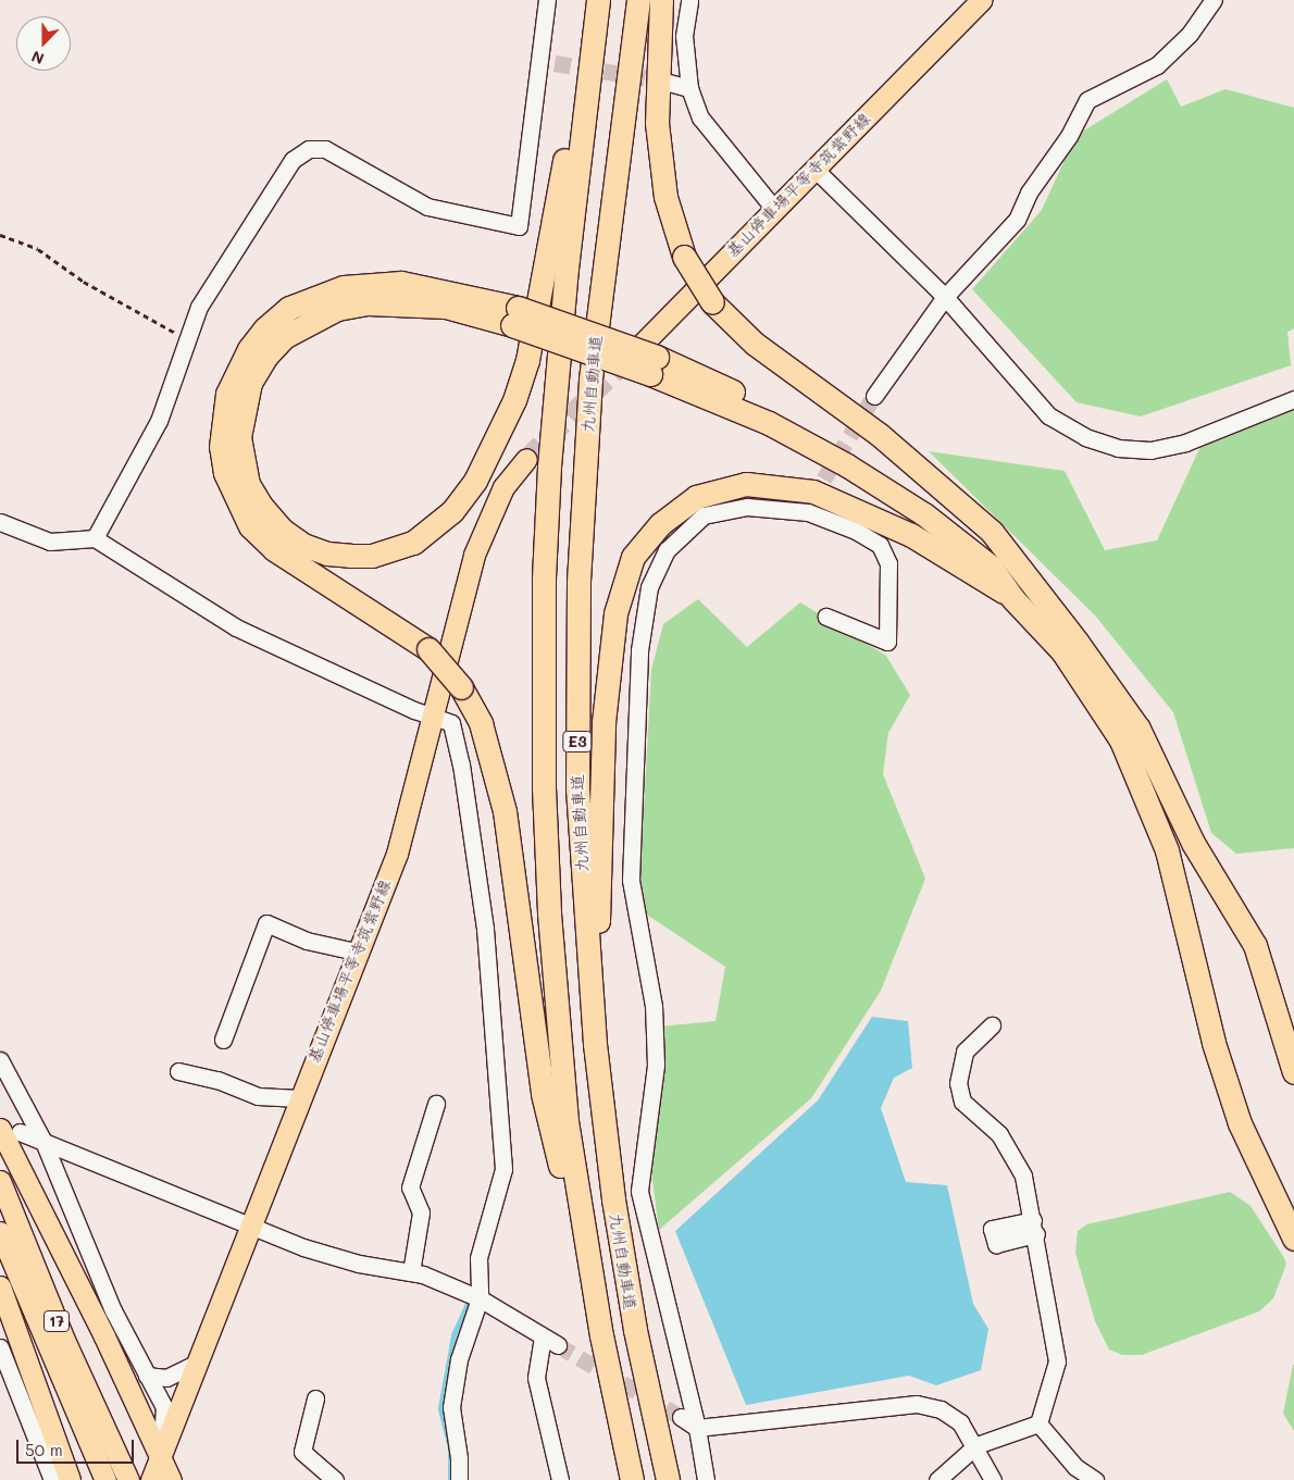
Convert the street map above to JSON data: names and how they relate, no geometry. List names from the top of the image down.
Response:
{
  "streets": {
    "highway": ["九州自動車道", "E3"],
    "main road": ["基山停車場平等寺筑紫野線", "17"]
  },
  "scale_bar": "50 m",
  "north": "bottom"
}
